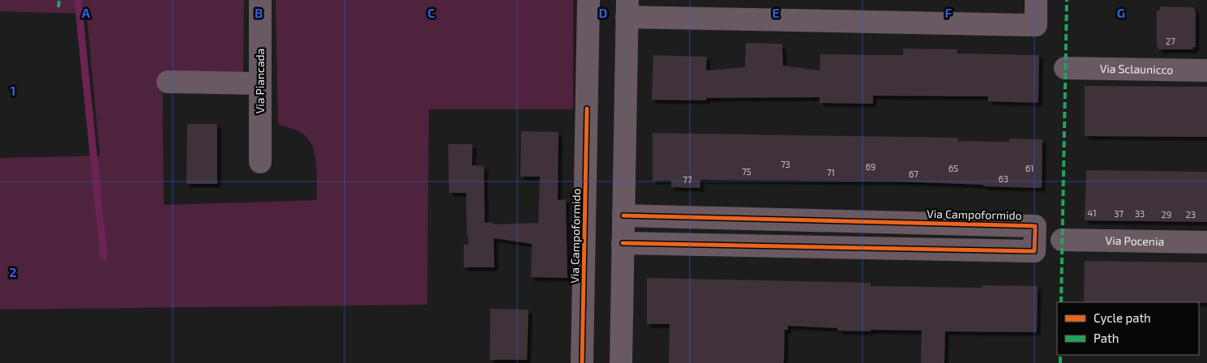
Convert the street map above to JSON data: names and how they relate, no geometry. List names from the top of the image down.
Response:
{
  "streets": {
    "street": [
      "Via Sclaunicco",
      "Via Piancada",
      "Via Campoformido",
      "Via Pocenia"
    ]
  },
  "house_numbers": [
    "27",
    "73",
    "69",
    "65",
    "61",
    "75",
    "71",
    "67",
    "63",
    "77",
    "41",
    "37",
    "33",
    "29",
    "23"
  ],
  "legend": ["Cycle path", "Path"],
  "grid": {
    "columns": [
      "A",
      "B",
      "C",
      "D",
      "E",
      "F",
      "G"
    ],
    "rows": ["1", "2"]
  }
}
